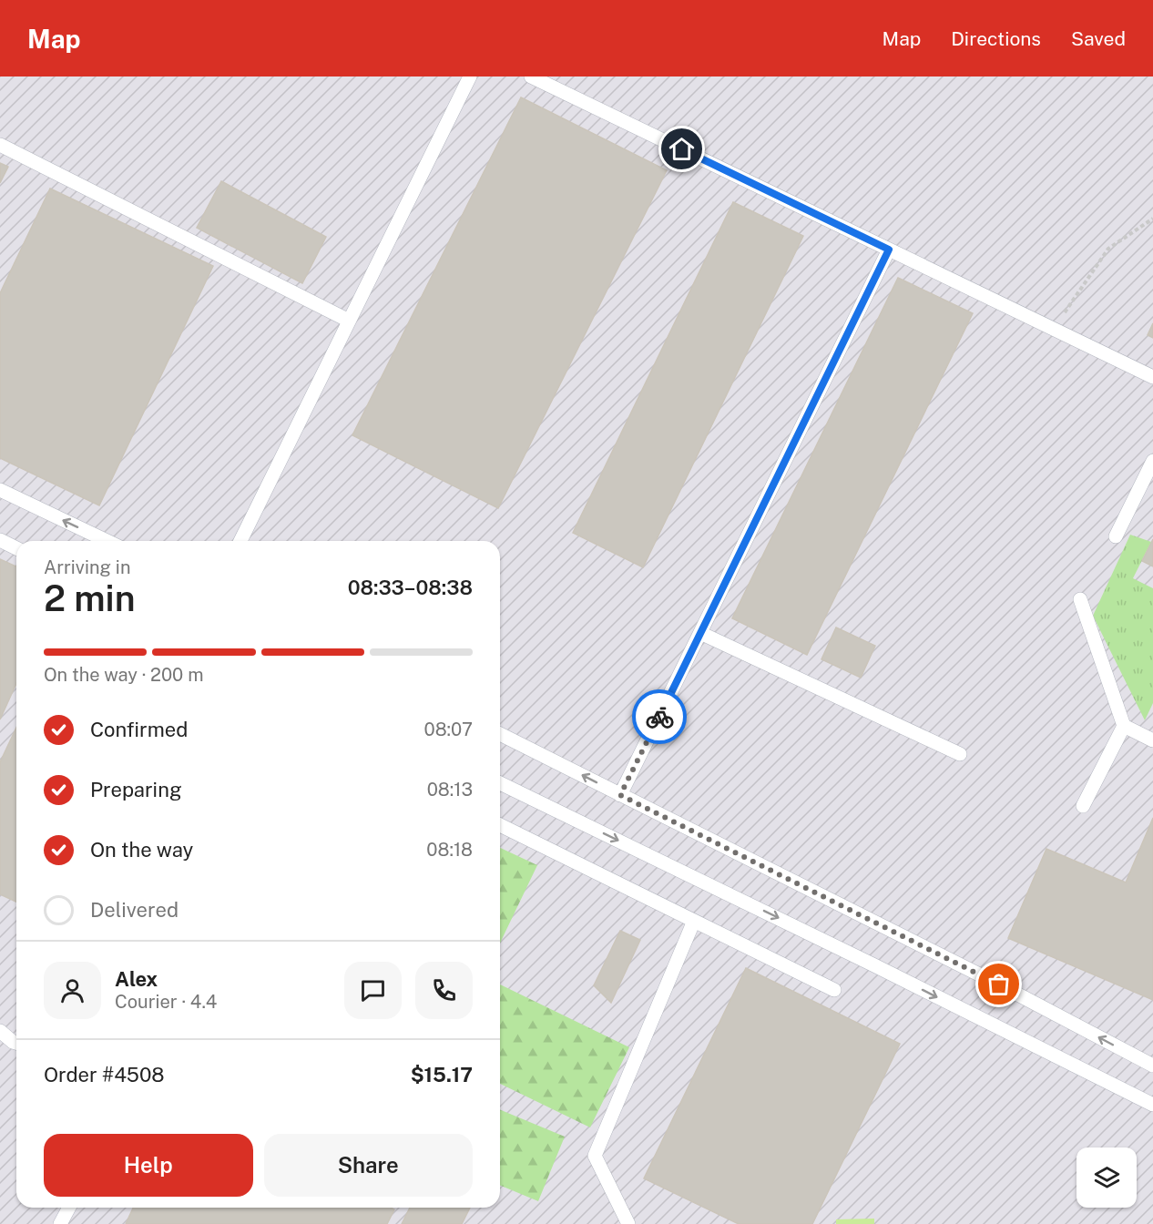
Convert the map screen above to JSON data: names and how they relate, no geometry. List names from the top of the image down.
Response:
{
  "page": {
    "header": "Map",
    "nav": ["Map", "Directions", "Saved"],
    "heading": ["2 min", "Arriving in", "08:33–08:38"],
    "panel": [
      "Alex",
      "Courier · 4.4",
      "Order #4508",
      "$15.17"
    ],
    "bar": "On the way · 200 m",
    "list": [
      ["Confirmed", "08:07"],
      ["Preparing", "08:13"],
      ["On the way", "08:18"],
      "Delivered"
    ],
    "buttons": ["Help", "Share"]
  }
}
